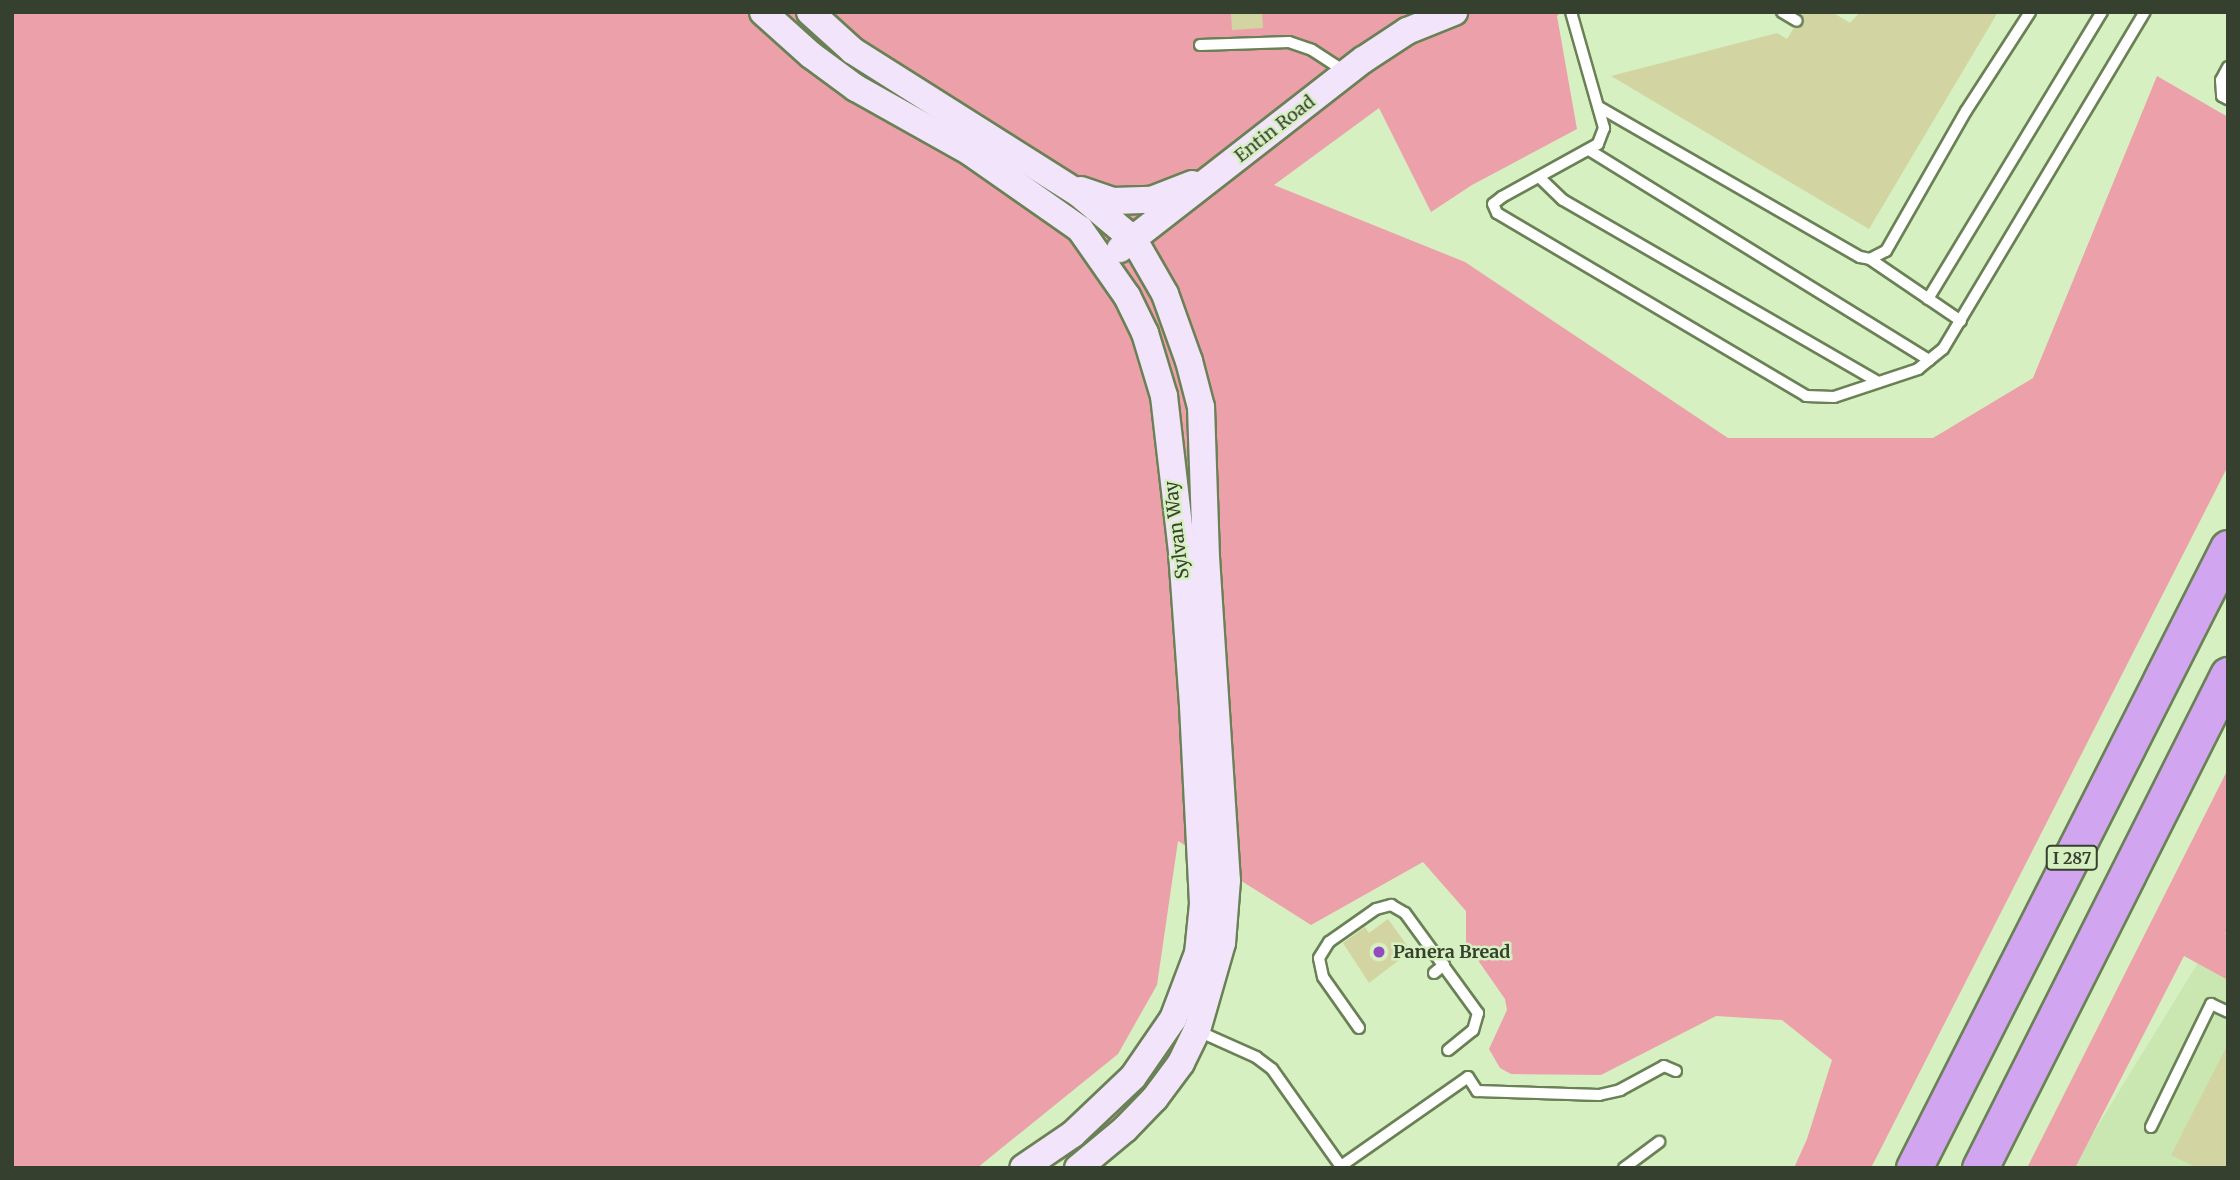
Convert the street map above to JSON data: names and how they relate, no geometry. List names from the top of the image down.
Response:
{
  "streets": {
    "highway": ["I 287"],
    "street": ["Entin Road", "Sylvan Way"]
  },
  "crossings": [
    ["Entin Road", "Sylvan Way"]
  ],
  "places": ["Panera Bread"]
}
